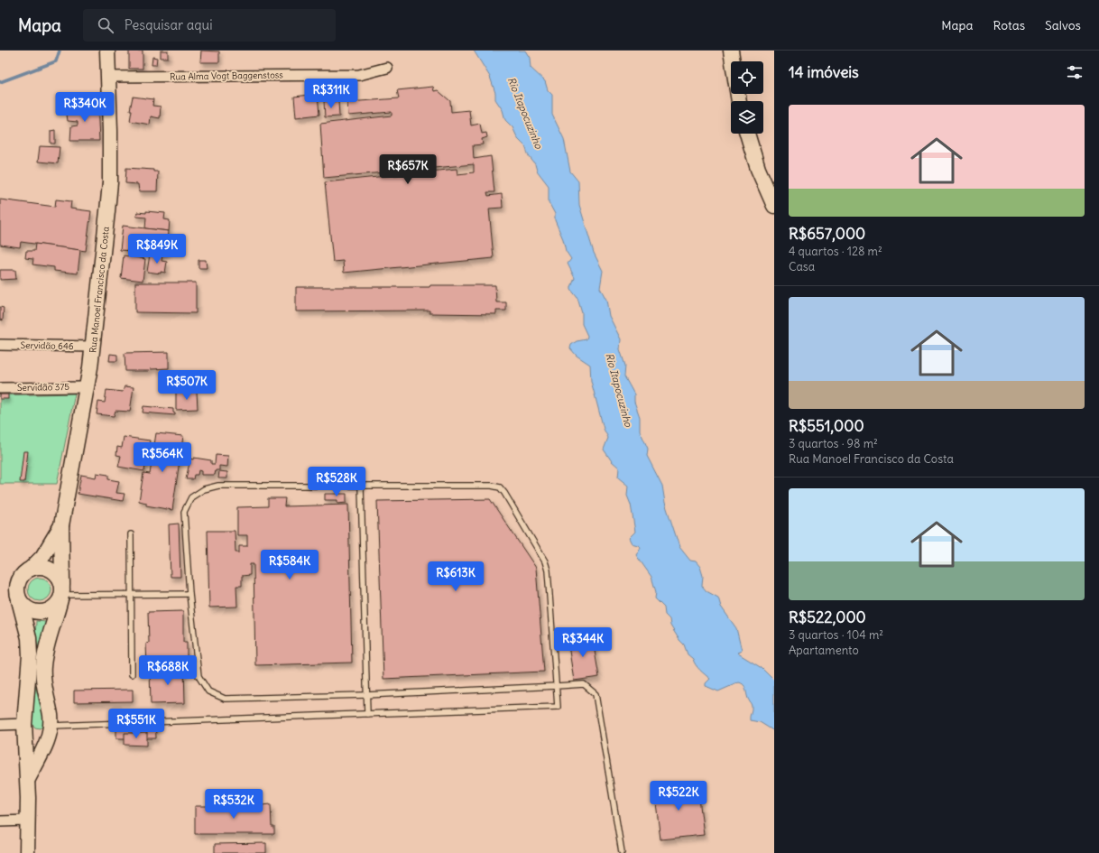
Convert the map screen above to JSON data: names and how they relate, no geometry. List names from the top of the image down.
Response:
{
  "streets": {
    "main road": ["Rua Manoel Francisco da Costa"],
    "street": ["Rua Alma Vogt Baggenstoss", "Servidão 646", "Servidão 375"]
  },
  "crossings": [
    ["Rua Alma Vogt Baggenstoss", "Rua Manoel Francisco da Costa"],
    ["Rua Manoel Francisco da Costa", "Servidão 646"],
    ["Rua Manoel Francisco da Costa", "Servidão 375"]
  ],
  "water": ["Rio Itapocuzinho"],
  "page": {
    "header": "Mapa",
    "search": "Pesquisar aqui",
    "nav": ["Mapa", "Rotas", "Salvos"],
    "heading": "14 imóveis",
    "price": [
      "R$311K",
      "R$340K",
      "R$657K",
      "R$849K",
      "R$507K",
      "R$564K",
      "R$528K",
      "R$584K",
      "R$613K",
      "R$344K",
      "R$688K",
      "R$551K",
      "R$522K",
      "R$532K"
    ],
    "list": [
      {
        "name": "R$657,000",
        "note": "4 quartos · 128 m² · Casa"
      },
      {
        "name": "R$551,000",
        "note": "3 quartos · 98 m² · Rua Manoel Francisco da Costa"
      },
      {
        "name": "R$522,000",
        "note": "3 quartos · 104 m² · Apartamento"
      }
    ]
  }
}
